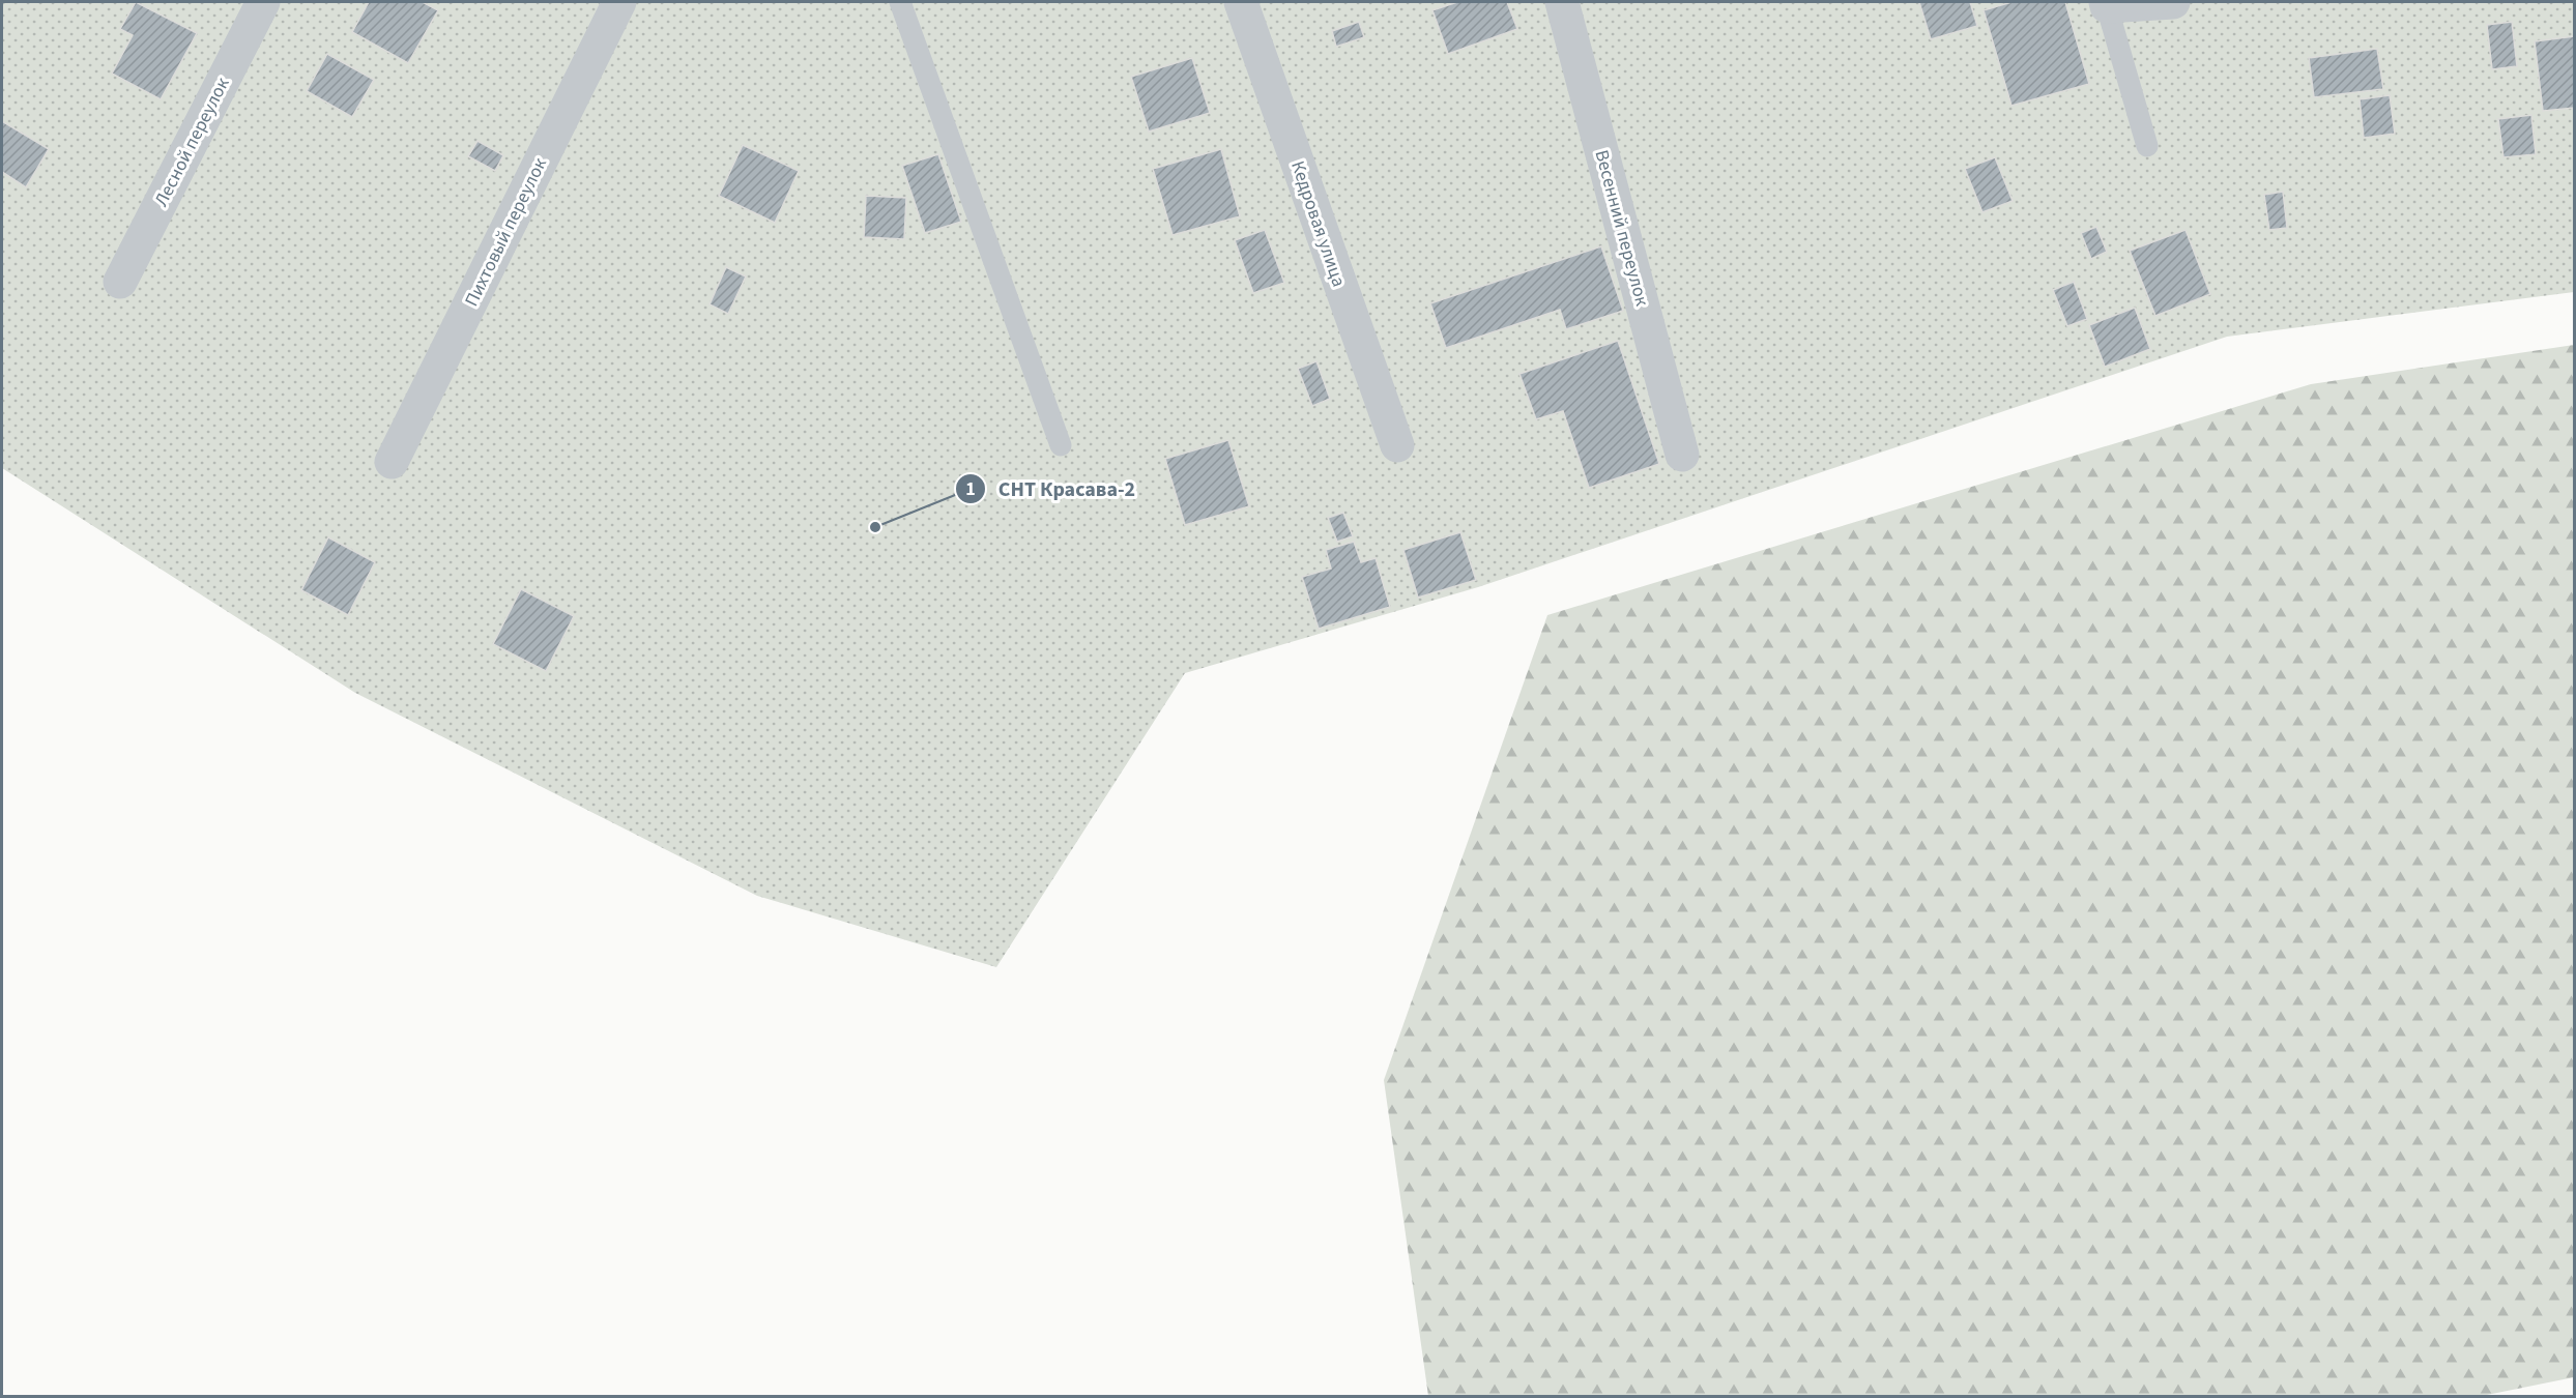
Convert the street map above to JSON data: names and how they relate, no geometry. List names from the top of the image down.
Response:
{
  "streets": {
    "street": [
      "Лесной переулок",
      "Кедровая улица",
      "Весенний переулок",
      "Пихтовый переулок"
    ]
  },
  "places": ["СНТ Красава-2"]
}
